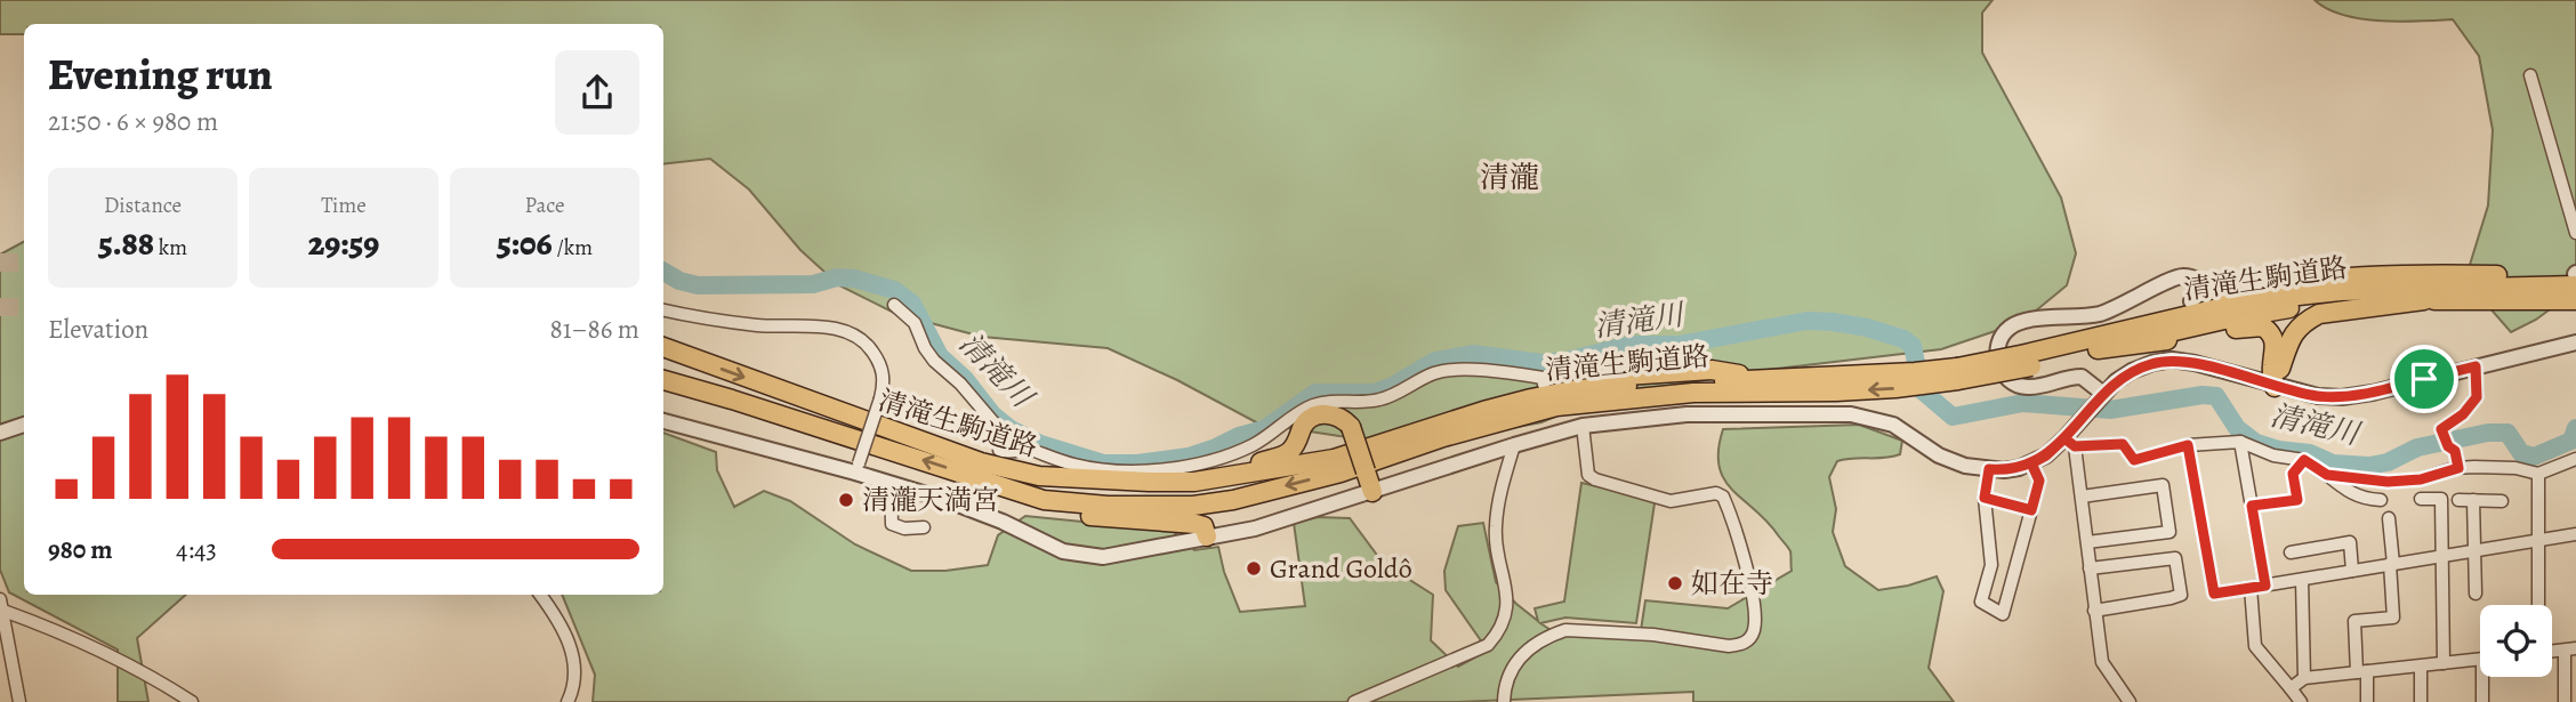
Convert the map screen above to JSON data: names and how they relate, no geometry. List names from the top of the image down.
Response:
{
  "streets": {
    "highway": ["清滝生駒道路"]
  },
  "districts": ["清瀧"],
  "water": ["清滝川"],
  "places": ["清瀧天満宮", "Grand Goldô", "如在寺"],
  "page": {
    "heading": ["Evening run", "21:50 · 6 × 980 m"],
    "stats": [
      ["Distance", "5.88 km"],
      ["Time", "29:59"],
      ["Pace", "5:06 /km"]
    ],
    "chart": ["Elevation", "81–86 m"],
    "list": [
      {
        "name": "980 m",
        "note": "4:43"
      }
    ]
  }
}
